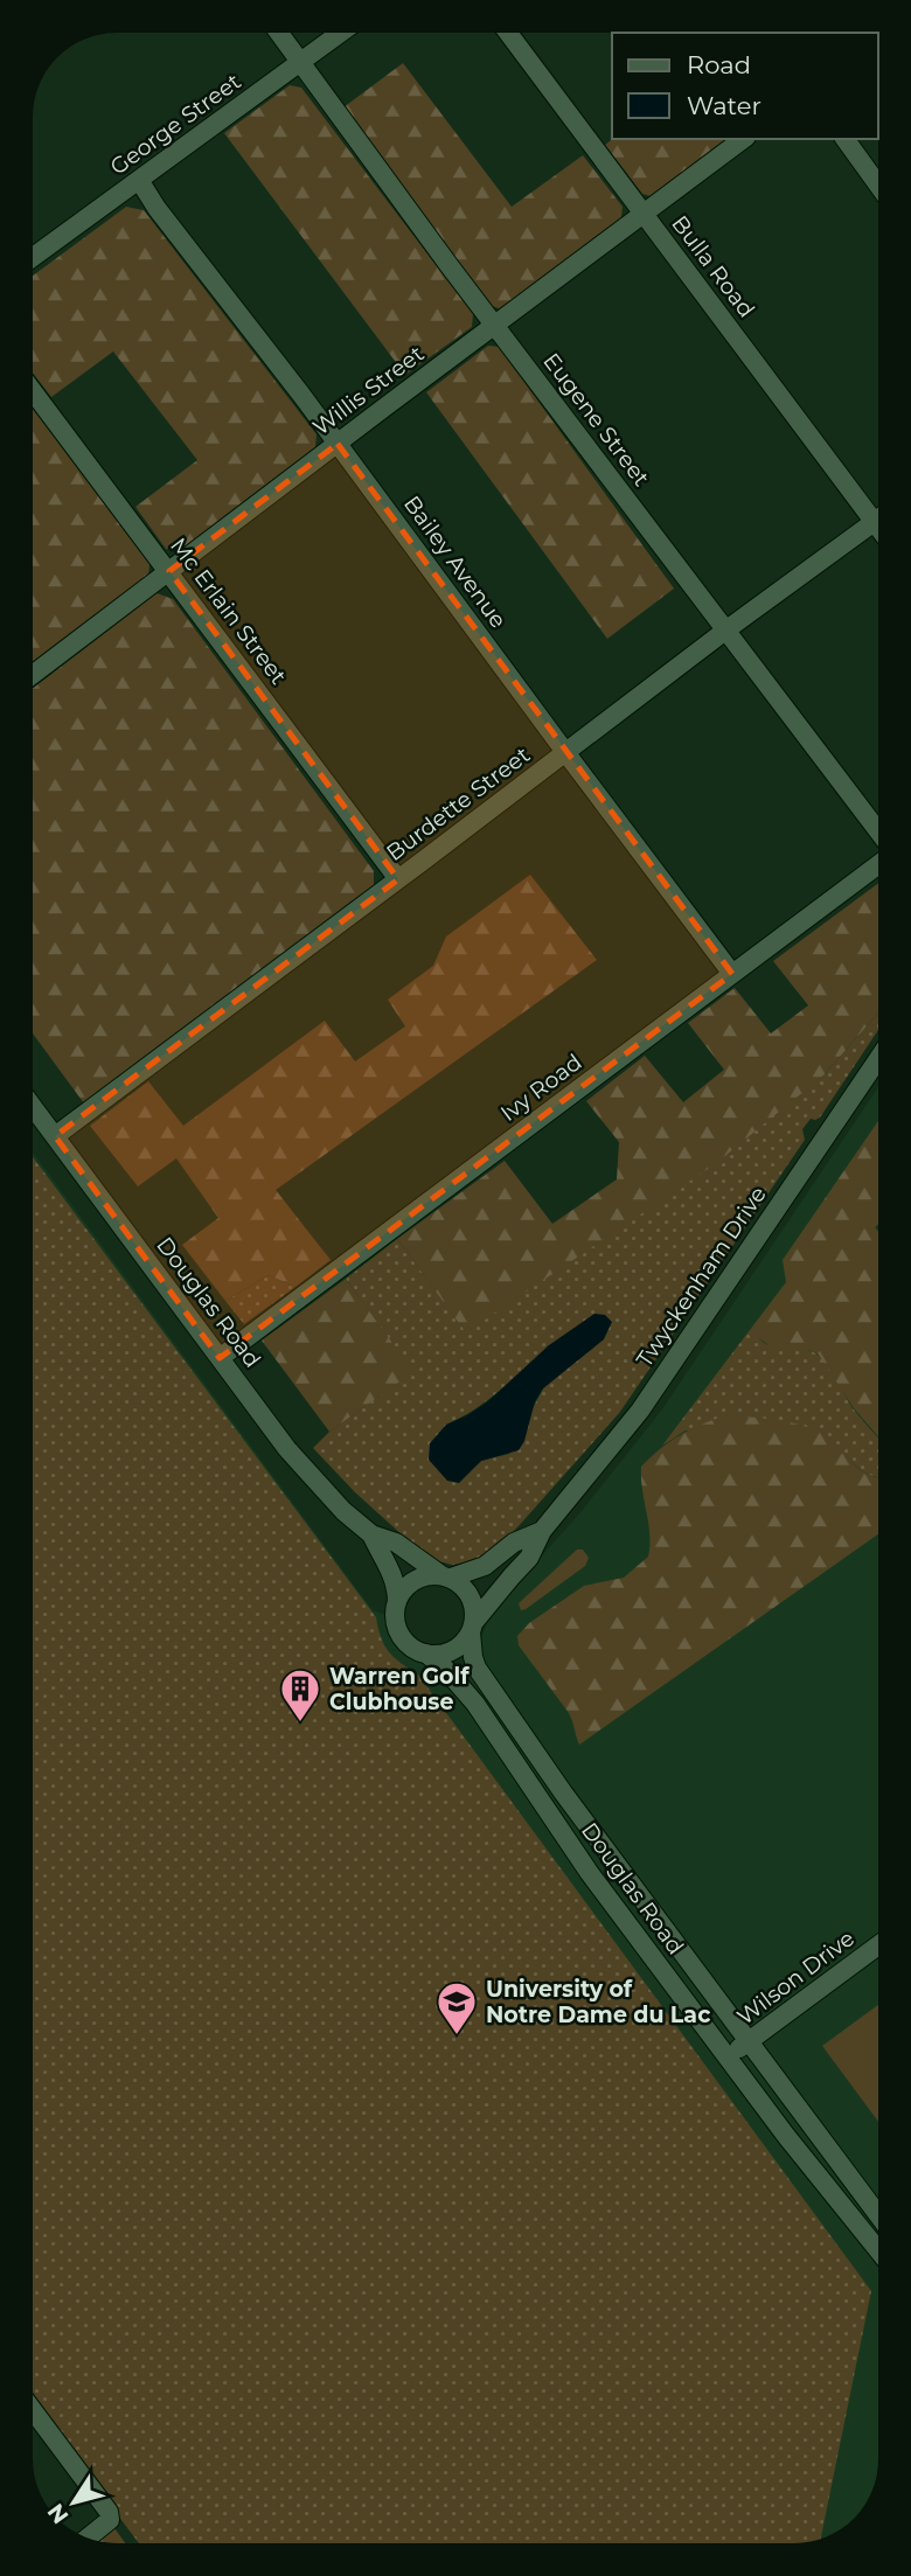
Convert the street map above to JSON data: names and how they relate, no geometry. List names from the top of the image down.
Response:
{
  "streets": {
    "street": [
      "George Street",
      "Bulla Road",
      "Willis Street",
      "Eugene Street",
      "Bailey Avenue",
      "Mc Erlain Street",
      "Burdette Street",
      "Ivy Road",
      "Twyckenham Drive",
      "Douglas Road",
      "Wilson Drive"
    ]
  },
  "crossings": [
    ["George Street", "Eugene Street"],
    ["George Street", "Bailey Avenue"],
    ["Bulla Road", "Willis Street"],
    ["Bulla Road", "Burdette Street"],
    ["Willis Street", "Eugene Street"],
    ["Willis Street", "Bailey Avenue"],
    ["Willis Street", "Mc Erlain Street"],
    ["Eugene Street", "Burdette Street"],
    ["Bailey Avenue", "Burdette Street"],
    ["Bailey Avenue", "Ivy Road"],
    ["Mc Erlain Street", "Burdette Street"],
    ["Burdette Street", "Douglas Road"],
    ["Ivy Road", "Douglas Road"],
    ["Twyckenham Drive", "Douglas Road"],
    ["Douglas Road", "Wilson Drive"]
  ],
  "places": {
    "building": ["Warren Golf Clubhouse"],
    "school or university": ["University of Notre Dame du Lac"]
  },
  "legend": ["Road", "Water"],
  "north": "bottom left"
}
